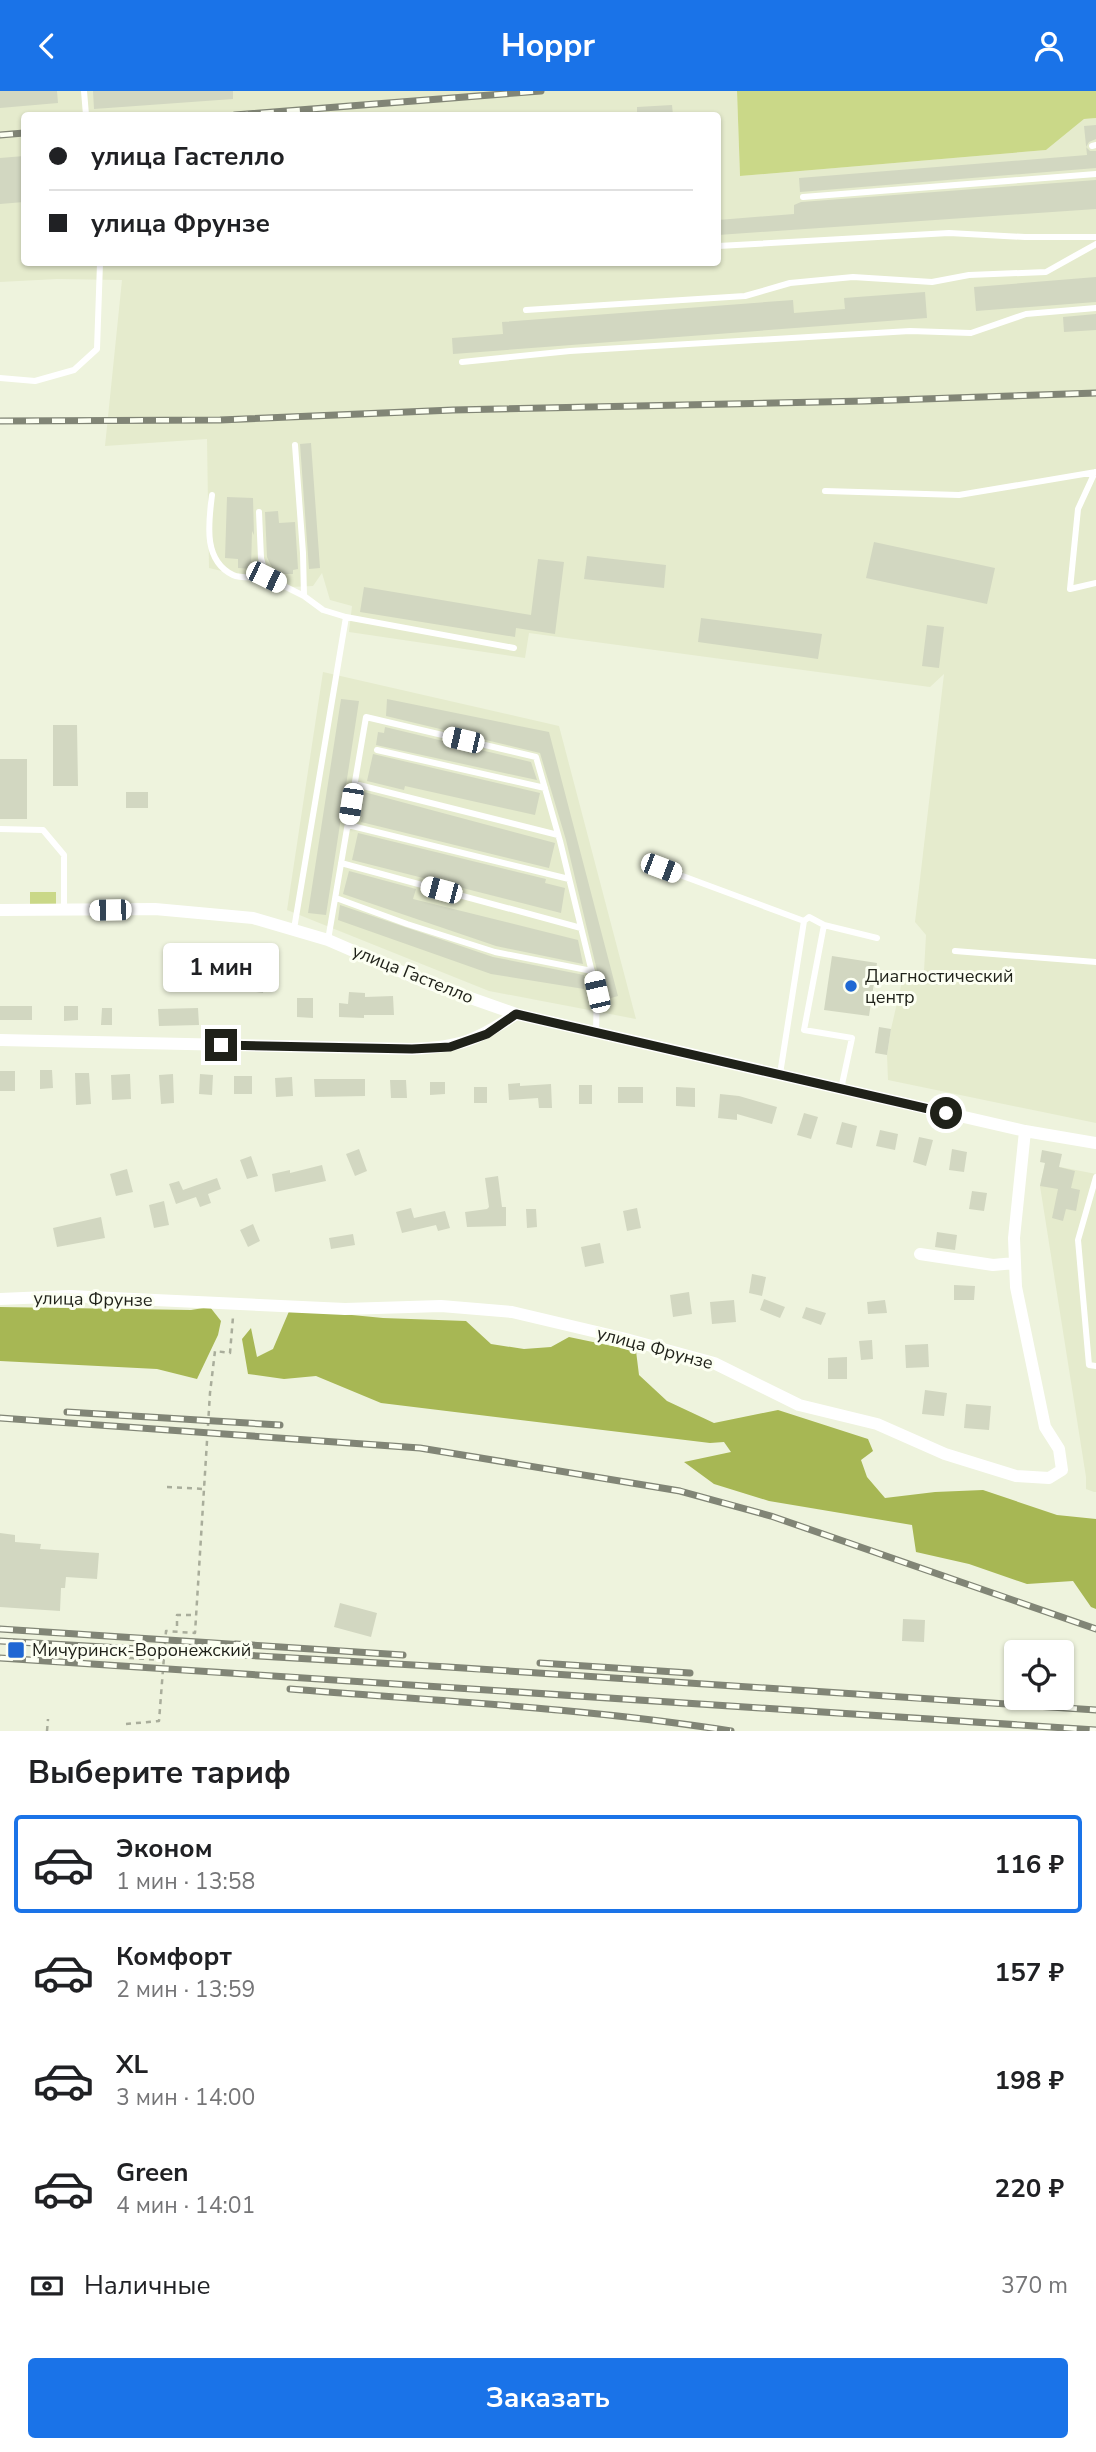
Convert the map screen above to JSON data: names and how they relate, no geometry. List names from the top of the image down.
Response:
{
  "streets": {
    "street": ["улица Гастелло", "улица Фрунзе"]
  },
  "places": {
    "other": ["Диагностический центр"],
    "transit": ["Мичуринск-Воронежский"]
  },
  "page": {
    "header": "Hoppr",
    "banner": ["улица Гастелло", "улица Фрунзе"],
    "bubble": "1 мин",
    "heading": "Выберите тариф",
    "list": [
      {
        "name": "Эконом",
        "note": "1 мин · 13:58",
        "value": "116 ₽"
      },
      {
        "name": "Комфорт",
        "note": "2 мин · 13:59",
        "value": "157 ₽"
      },
      {
        "name": "XL",
        "note": "3 мин · 14:00",
        "value": "198 ₽"
      },
      {
        "name": "Green",
        "note": "4 мин · 14:01",
        "value": "220 ₽"
      }
    ],
    "pay": ["Наличные", "370 m"],
    "buttons": "Заказать"
  }
}
